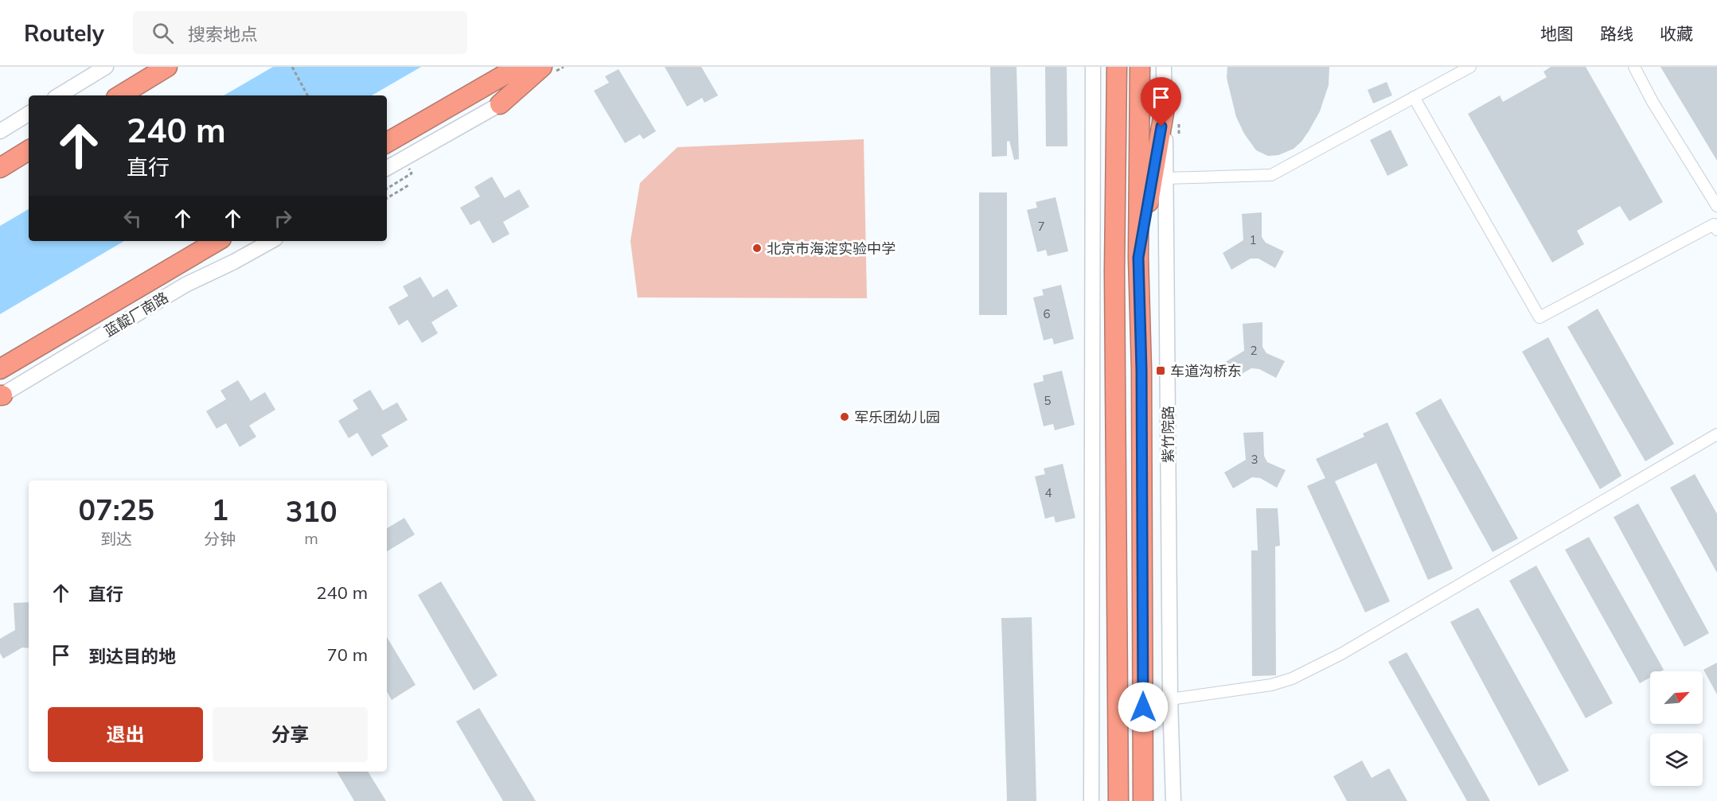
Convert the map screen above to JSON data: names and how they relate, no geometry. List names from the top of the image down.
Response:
{
  "streets": {
    "highway": ["蓝靛厂南路", "紫竹院路"]
  },
  "places": {
    "other": ["北京市海淀实验中学", "军乐团幼儿园"],
    "transit": ["车道沟桥东"]
  },
  "house_numbers": [
    "7",
    "1",
    "6",
    "2",
    "5",
    "3",
    "4"
  ],
  "north": "top right",
  "page": {
    "header": "Routely",
    "search": "搜索地点",
    "nav": ["地图", "路线", "收藏"],
    "turn": ["240 m", "直行"],
    "eta": [
      "07:25",
      "到达",
      "1",
      "分钟",
      "310",
      "m"
    ],
    "list": [
      {
        "name": "直行",
        "value": "240 m"
      },
      {
        "name": "到达目的地",
        "value": "70 m"
      }
    ],
    "buttons": ["退出", "分享"]
  }
}
